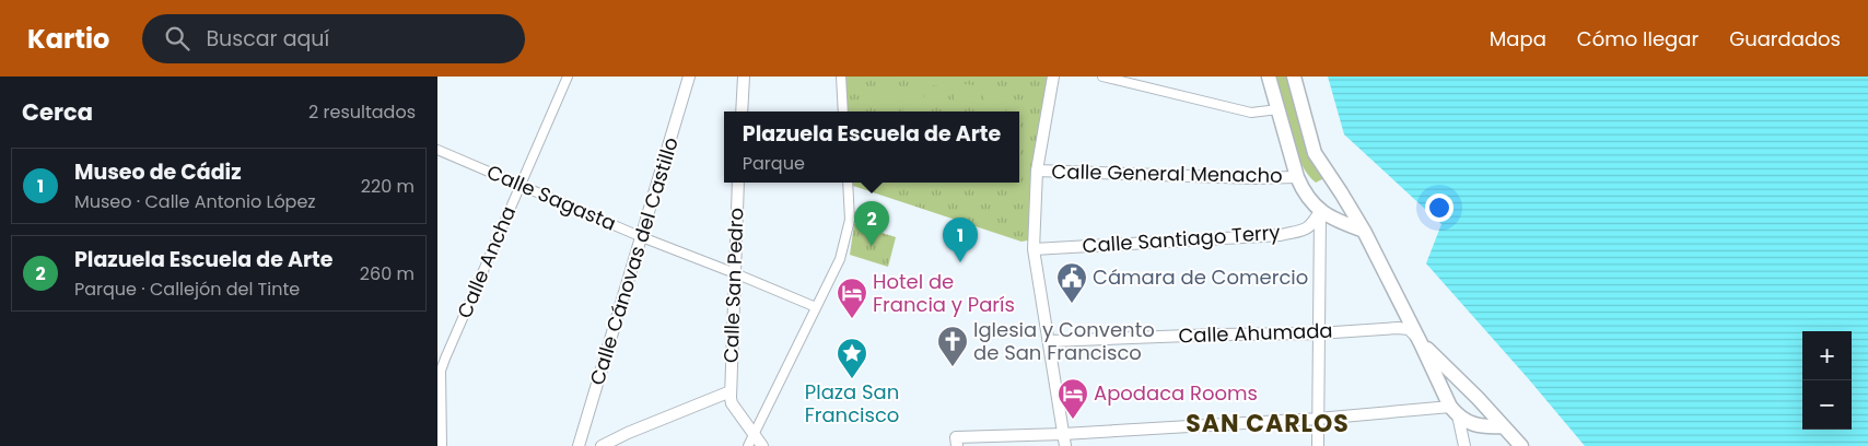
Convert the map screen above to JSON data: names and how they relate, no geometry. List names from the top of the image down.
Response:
{
  "streets": {
    "street": [
      "Calle General Menacho",
      "Calle Sagasta",
      "Calle Santiago Terry",
      "Calle Cánovas del Castillo",
      "Calle Ancha",
      "Calle San Pedro",
      "Calle Ahumada"
    ]
  },
  "crossings": [
    ["Calle Sagasta", "Calle Cánovas del Castillo"],
    ["Calle Sagasta", "Calle Ancha"],
    ["Calle Sagasta", "Calle San Pedro"]
  ],
  "districts": ["SAN CARLOS"],
  "places": {
    "public building": ["Cámara de Comercio"],
    "hotel": ["Hotel de Francia y París", "Apodaca Rooms"],
    "church": ["Iglesia y Convento de San Francisco"],
    "place": ["Plaza San Francisco"]
  },
  "page": {
    "header": "Kartio",
    "search": "Buscar aquí",
    "nav": ["Mapa", "Cómo llegar", "Guardados"],
    "heading": ["Cerca", "2 resultados"],
    "popup": ["Plazuela Escuela de Arte", "Parque"],
    "list": [
      {
        "mark": "1",
        "name": "Museo de Cádiz",
        "note": "Museo · Calle Antonio López",
        "value": "220 m"
      },
      {
        "mark": "2",
        "name": "Plazuela Escuela de Arte",
        "note": "Parque · Callejón del Tinte",
        "value": "260 m"
      }
    ],
    "pins": ["2", "1"],
    "map_buttons": ["+", "−"]
  }
}
